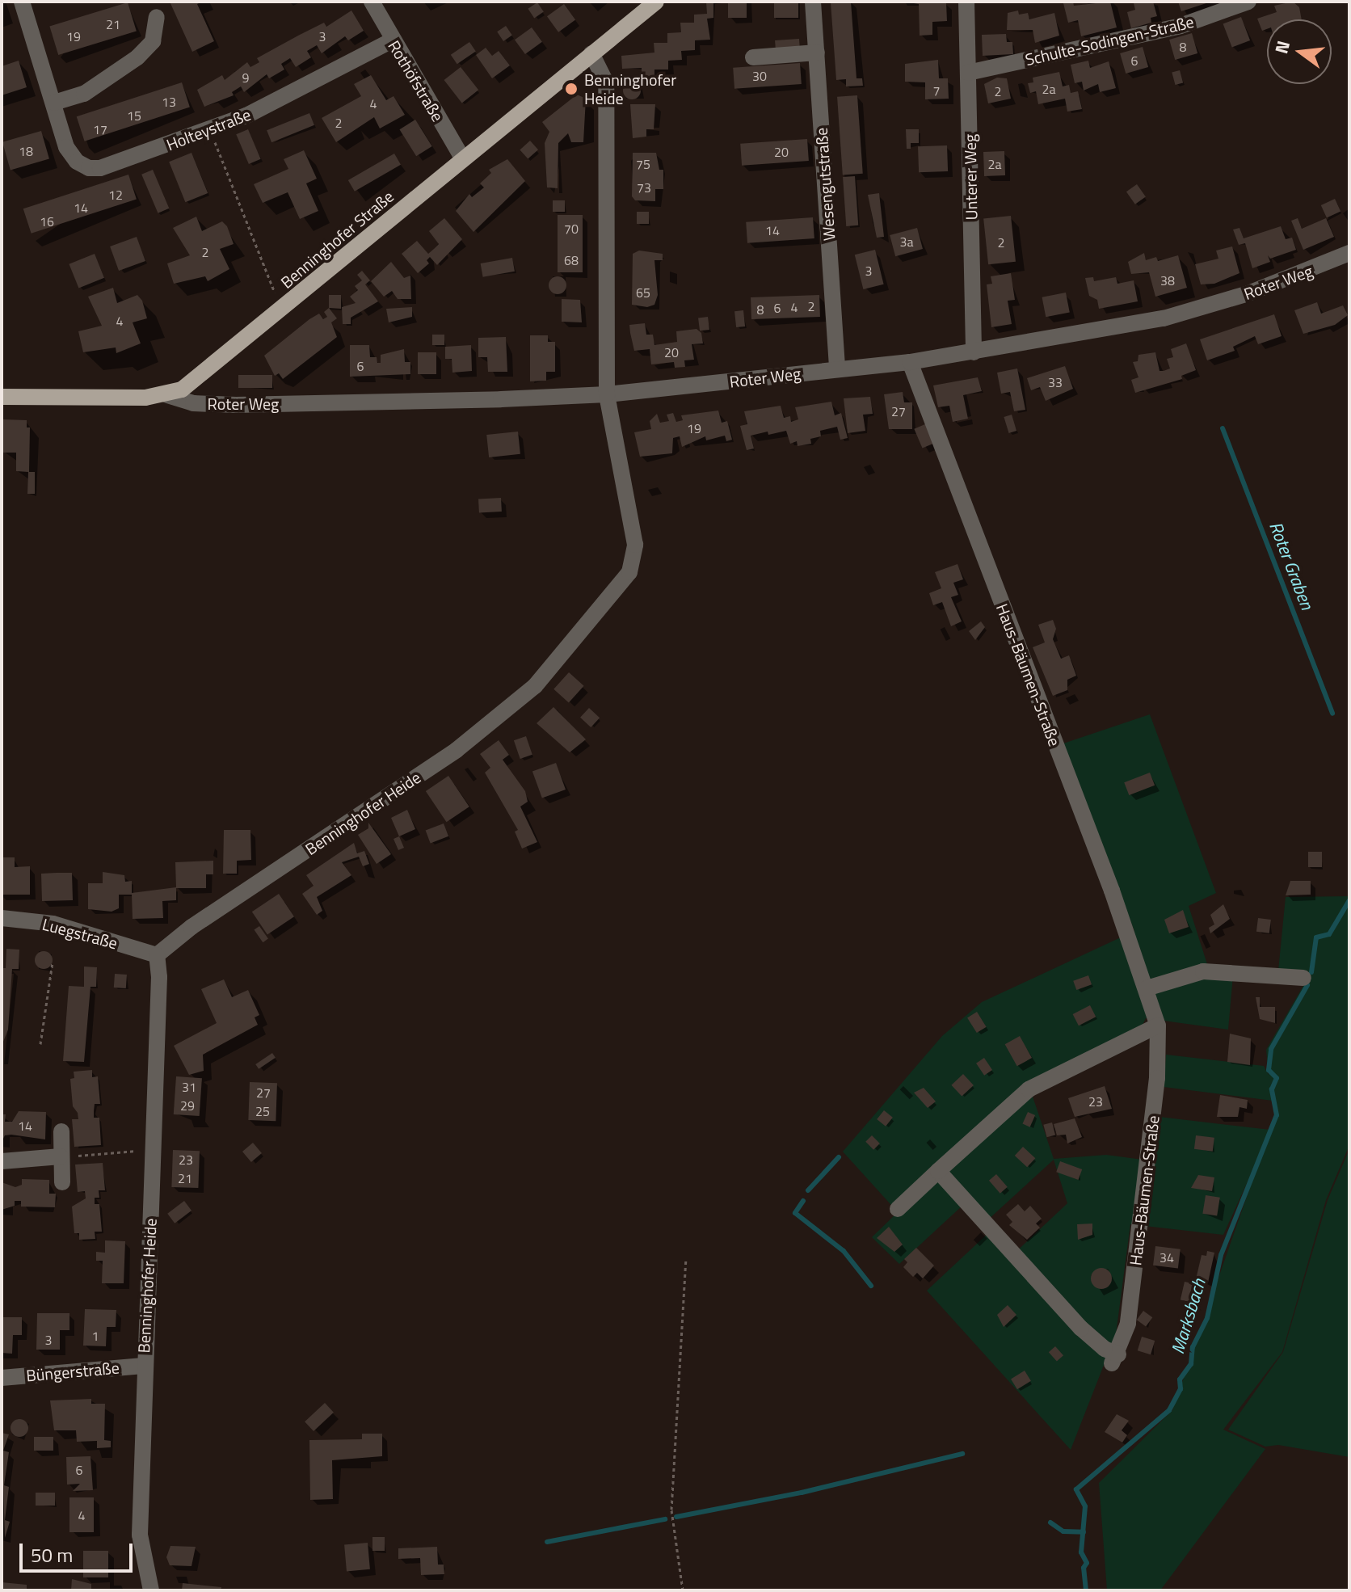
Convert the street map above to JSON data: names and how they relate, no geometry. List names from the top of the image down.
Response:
{
  "streets": {
    "main road": ["Benninghofer Straße"],
    "street": [
      "Schulte-Sodingen-Straße",
      "Rothöfstraße",
      "Holteystraße",
      "Unterer Weg",
      "Wesengutstraße",
      "Roter Weg",
      "Haus-Bäumen-Straße",
      "Benninghofer Heide",
      "Luegstraße",
      "Büngerstraße"
    ]
  },
  "crossings": [
    ["Schulte-Sodingen-Straße", "Unterer Weg"],
    ["Rothöfstraße", "Holteystraße"],
    ["Rothöfstraße", "Benninghofer Straße"],
    ["Unterer Weg", "Roter Weg"],
    ["Wesengutstraße", "Roter Weg"],
    ["Benninghofer Straße", "Roter Weg"],
    ["Benninghofer Straße", "Benninghofer Heide"],
    ["Roter Weg", "Haus-Bäumen-Straße"],
    ["Roter Weg", "Benninghofer Heide"],
    ["Benninghofer Heide", "Luegstraße"],
    ["Benninghofer Heide", "Büngerstraße"]
  ],
  "water": ["Roter Graben", "Marksbach"],
  "places": ["Benninghofer Heide"],
  "house_numbers": [
    "21",
    "19",
    "3",
    "8",
    "6",
    "30",
    "9",
    "2a",
    "7",
    "2",
    "13",
    "4",
    "15",
    "2",
    "17",
    "18",
    "20",
    "75",
    "2a",
    "73",
    "12",
    "14",
    "16",
    "70",
    "14",
    "3a",
    "2",
    "2",
    "68",
    "3",
    "38",
    "65",
    "2",
    "4",
    "6",
    "8",
    "4",
    "20",
    "6",
    "33",
    "27",
    "19",
    "31",
    "27",
    "23",
    "29",
    "25",
    "14",
    "23",
    "21",
    "34",
    "1",
    "3",
    "6",
    "4"
  ],
  "scale_bar": "50 m",
  "north": "left"
}
